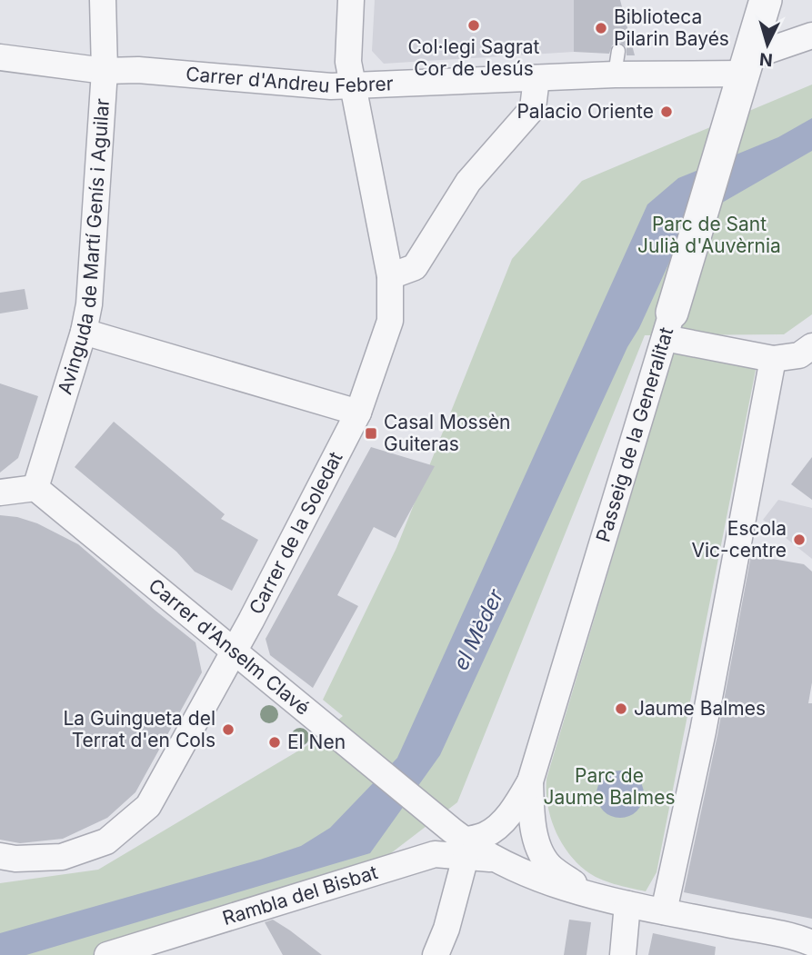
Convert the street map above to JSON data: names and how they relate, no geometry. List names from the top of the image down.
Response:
{
  "streets": {
    "street": [
      "Carrer d'Andreu Febrer",
      "Avinguda de Martí Genís i Aguilar",
      "Passeig de la Generalitat",
      "Carrer de la Soledat",
      "Carrer d'Anselm Clavé",
      "Rambla del Bisbat"
    ]
  },
  "crossings": [
    ["Carrer d'Andreu Febrer", "Avinguda de Martí Genís i Aguilar"],
    ["Carrer d'Andreu Febrer", "Passeig de la Generalitat"],
    ["Carrer d'Andreu Febrer", "Carrer de la Soledat"],
    ["Avinguda de Martí Genís i Aguilar", "Carrer d'Anselm Clavé"],
    ["Passeig de la Generalitat", "Carrer d'Anselm Clavé"],
    ["Passeig de la Generalitat", "Rambla del Bisbat"],
    ["Carrer de la Soledat", "Carrer d'Anselm Clavé"],
    ["Carrer d'Anselm Clavé", "Rambla del Bisbat"]
  ],
  "water": ["el Mèder"],
  "parks": ["Parc de Sant Julià d'Auvèrnia", "Parc de Jaume Balmes"],
  "places": {
    "other": [
      "Col·legi Sagrat Cor de Jesús",
      "Biblioteca Pilarin Bayés",
      "Palacio Oriente",
      "Escola Vic-centre",
      "Jaume Balmes",
      "La Guingueta del Terrat d'en Cols",
      "El Nen"
    ],
    "transit": ["Casal Mossèn Guiteras"]
  },
  "north": "bottom"
}
